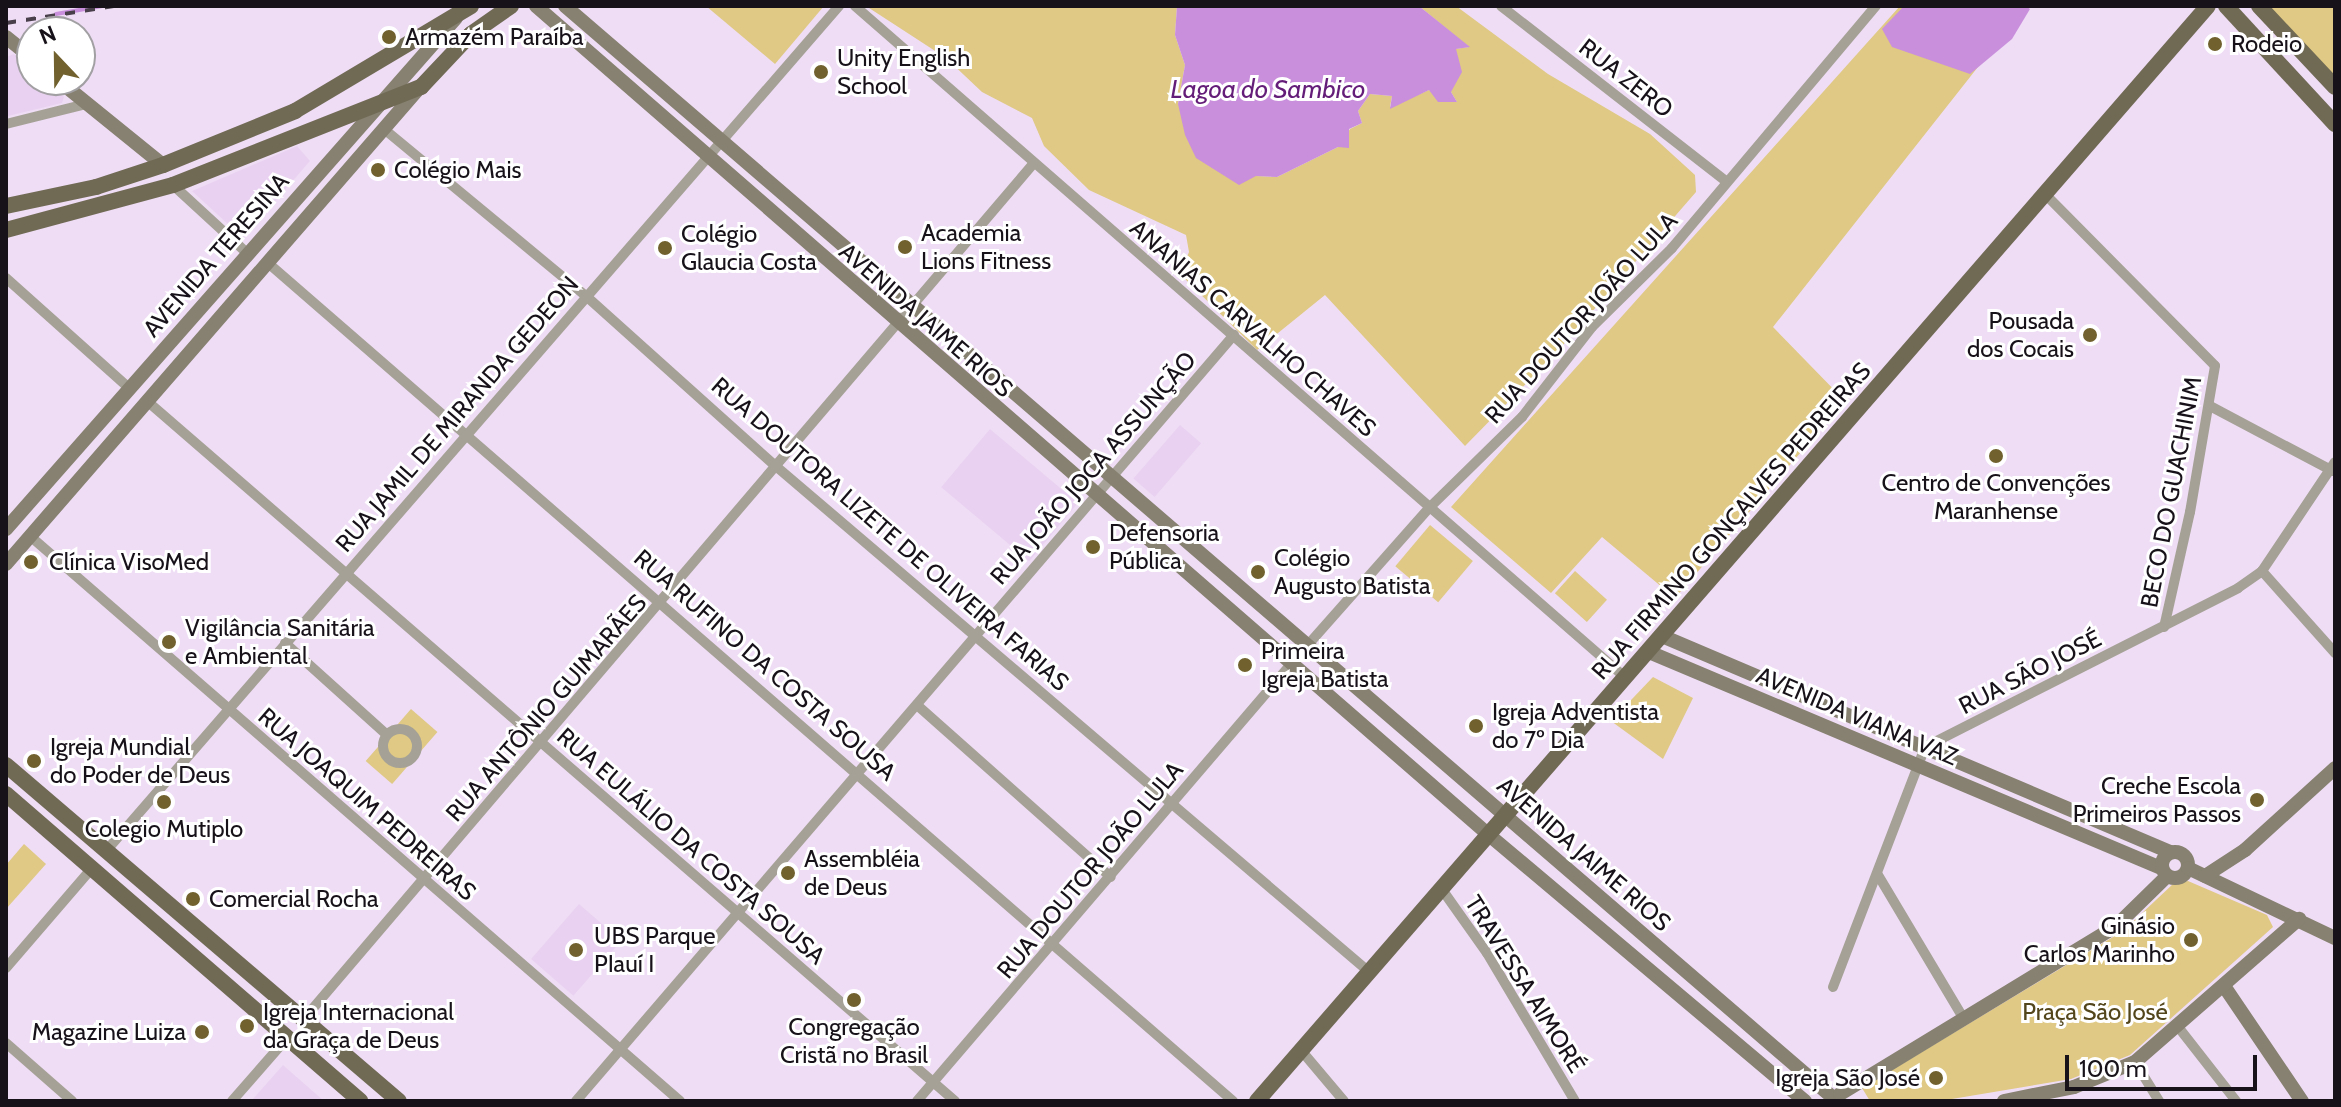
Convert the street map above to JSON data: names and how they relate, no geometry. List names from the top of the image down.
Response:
{
  "streets": {
    "main road": ["RUA FIRMINO GONÇALVES PEDREIRAS"],
    "street": [
      "RUA ZERO",
      "AVENIDA TERESINA",
      "RUA DOUTOR JOÃO LULA",
      "AVENIDA JAIME RIOS",
      "ANANIAS CARVALHO CHAVES",
      "RUA JAMIL DE MIRANDA GEDEON",
      "RUA JOÃO JOCA ASSUNÇÃO",
      "BECO DO GUACHINIM",
      "RUA DOUTORA LIZETE DE OLIVEIRA FARIAS",
      "RUA RUFINO DA COSTA SOUSA",
      "RUA SÃO JOSÉ",
      "RUA ANTÔNIO GUIMARÃES",
      "AVENIDA VIANA VAZ",
      "RUA JOAQUIM PEDREIRAS",
      "RUA EULÁLIO DA COSTA SOUSA",
      "TRAVESSA AIMORÉ"
    ]
  },
  "crossings": [
    ["RUA ZERO", "RUA DOUTOR JOÃO LULA"],
    ["AVENIDA TERESINA", "RUA DOUTORA LIZETE DE OLIVEIRA FARIAS"],
    ["AVENIDA TERESINA", "RUA RUFINO DA COSTA SOUSA"],
    ["AVENIDA TERESINA", "RUA JOAQUIM PEDREIRAS"],
    ["AVENIDA TERESINA", "RUA EULÁLIO DA COSTA SOUSA"],
    ["RUA DOUTOR JOÃO LULA", "AVENIDA JAIME RIOS"],
    ["RUA DOUTOR JOÃO LULA", "ANANIAS CARVALHO CHAVES"],
    ["RUA DOUTOR JOÃO LULA", "RUA DOUTORA LIZETE DE OLIVEIRA FARIAS"],
    ["RUA DOUTOR JOÃO LULA", "RUA RUFINO DA COSTA SOUSA"],
    ["RUA DOUTOR JOÃO LULA", "RUA EULÁLIO DA COSTA SOUSA"],
    ["AVENIDA JAIME RIOS", "RUA JAMIL DE MIRANDA GEDEON"],
    ["AVENIDA JAIME RIOS", "RUA JOÃO JOCA ASSUNÇÃO"],
    ["AVENIDA JAIME RIOS", "RUA FIRMINO GONÇALVES PEDREIRAS"],
    ["AVENIDA JAIME RIOS", "RUA ANTÔNIO GUIMARÃES"],
    ["ANANIAS CARVALHO CHAVES", "RUA JOÃO JOCA ASSUNÇÃO"],
    ["ANANIAS CARVALHO CHAVES", "RUA FIRMINO GONÇALVES PEDREIRAS"],
    ["ANANIAS CARVALHO CHAVES", "RUA ANTÔNIO GUIMARÃES"],
    ["RUA JAMIL DE MIRANDA GEDEON", "RUA DOUTORA LIZETE DE OLIVEIRA FARIAS"],
    ["RUA JAMIL DE MIRANDA GEDEON", "RUA RUFINO DA COSTA SOUSA"],
    ["RUA JAMIL DE MIRANDA GEDEON", "RUA JOAQUIM PEDREIRAS"],
    ["RUA JAMIL DE MIRANDA GEDEON", "RUA EULÁLIO DA COSTA SOUSA"],
    ["RUA JOÃO JOCA ASSUNÇÃO", "RUA DOUTORA LIZETE DE OLIVEIRA FARIAS"],
    ["RUA JOÃO JOCA ASSUNÇÃO", "RUA RUFINO DA COSTA SOUSA"],
    ["RUA JOÃO JOCA ASSUNÇÃO", "RUA JOAQUIM PEDREIRAS"],
    ["RUA JOÃO JOCA ASSUNÇÃO", "RUA EULÁLIO DA COSTA SOUSA"],
    ["BECO DO GUACHINIM", "RUA FIRMINO GONÇALVES PEDREIRAS"],
    ["BECO DO GUACHINIM", "RUA SÃO JOSÉ"],
    ["RUA FIRMINO GONÇALVES PEDREIRAS", "RUA DOUTORA LIZETE DE OLIVEIRA FARIAS"],
    ["RUA FIRMINO GONÇALVES PEDREIRAS", "AVENIDA VIANA VAZ"],
    ["RUA FIRMINO GONÇALVES PEDREIRAS", "TRAVESSA AIMORÉ"],
    ["RUA DOUTORA LIZETE DE OLIVEIRA FARIAS", "RUA ANTÔNIO GUIMARÃES"],
    ["RUA RUFINO DA COSTA SOUSA", "RUA ANTÔNIO GUIMARÃES"],
    ["RUA SÃO JOSÉ", "AVENIDA VIANA VAZ"],
    ["RUA ANTÔNIO GUIMARÃES", "RUA JOAQUIM PEDREIRAS"],
    ["RUA ANTÔNIO GUIMARÃES", "RUA EULÁLIO DA COSTA SOUSA"]
  ],
  "water": ["Lagoa do Sambico"],
  "parks": ["Praça São José"],
  "places": [
    "Armazém Paraíba",
    "Rodeio",
    "Unity English School",
    "Colégio Mais",
    "Academia Lions Fitness",
    "Colégio Glaucia Costa",
    "Pousada dos Cocais",
    "Centro de Convenções Maranhense",
    "Defensoria Pública",
    "Clínica VisoMed",
    "Colégio Augusto Batista",
    "Vigilância Sanitária e Ambiental",
    "Primeira Igreja Batista",
    "Igreja Adventista do 7º Dia",
    "Igreja Mundial do Poder de Deus",
    "Creche Escola Primeiros Passos",
    "Colegio Mutiplo",
    "Assembléia de Deus",
    "Comercial Rocha",
    "Ginásio Carlos Marinho",
    "UBS Parque PIauí I",
    "Congregação Cristã no Brasil",
    "Igreja Internacional da Graça de Deus",
    "Magazine Luiza",
    "Igreja São José"
  ],
  "scale_bar": "100 m",
  "north": "top"
}
